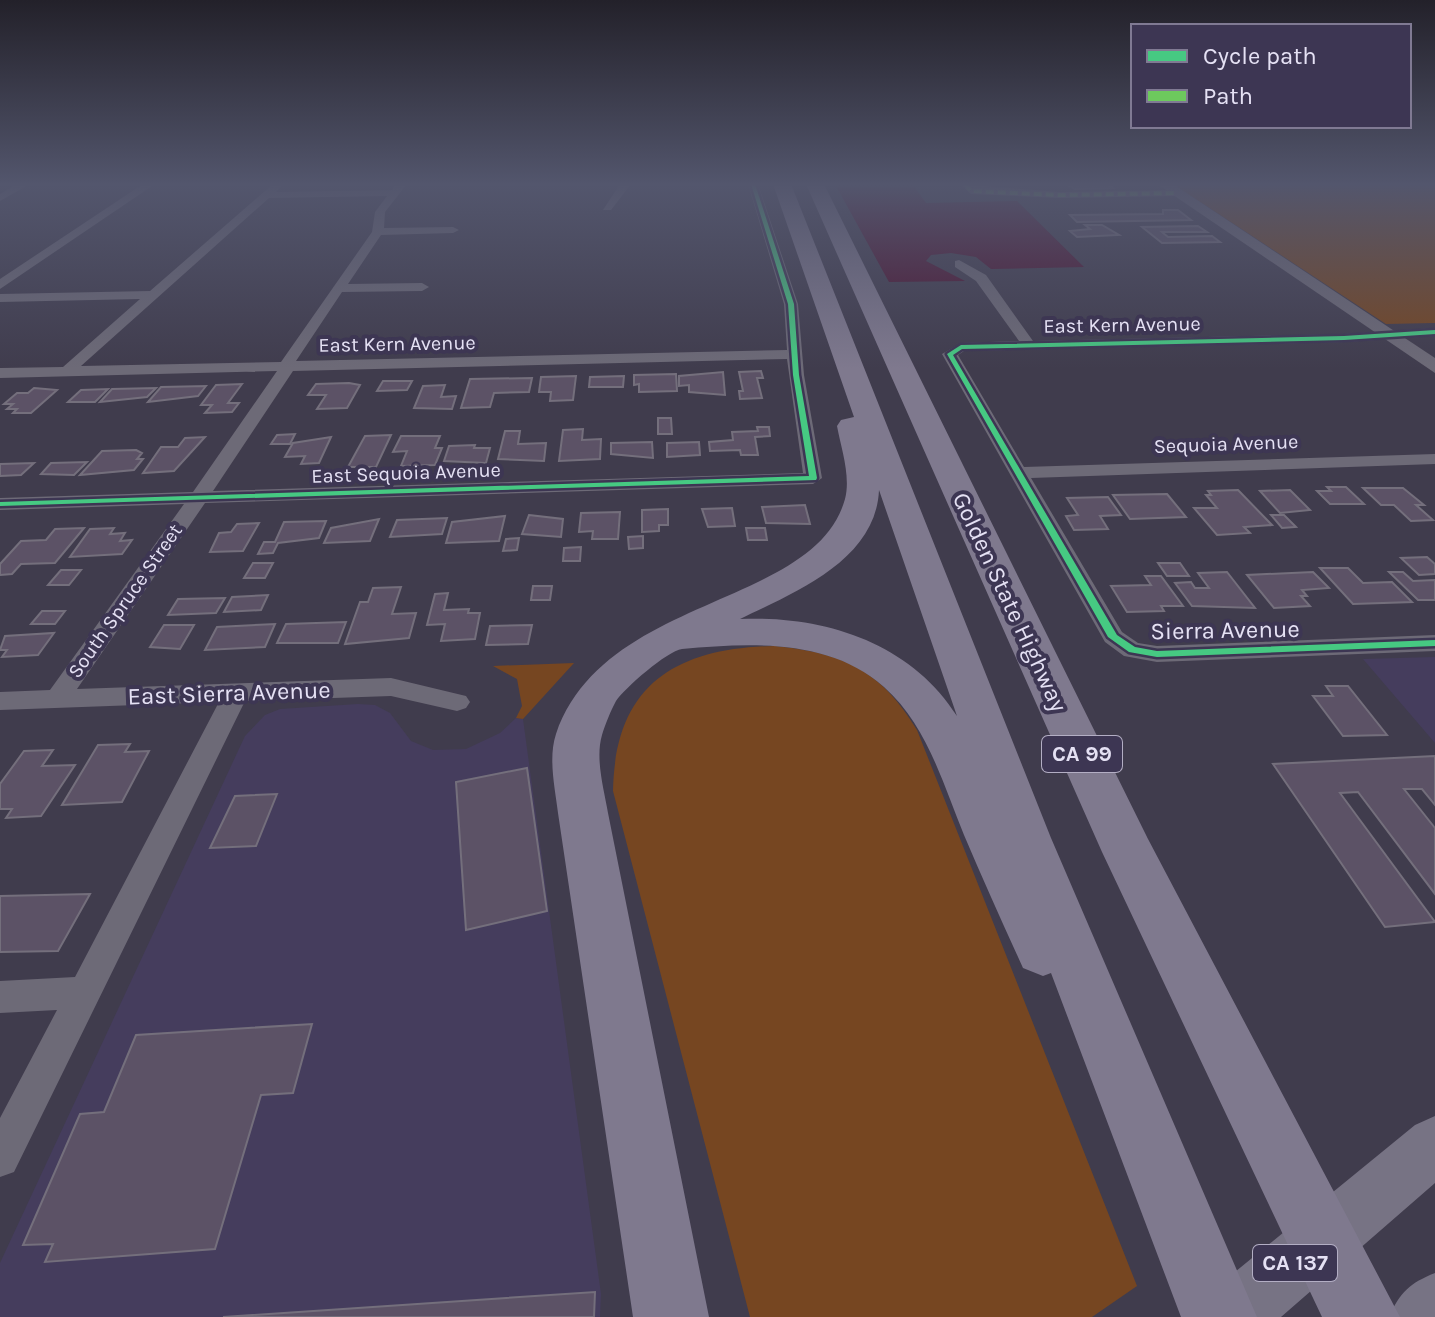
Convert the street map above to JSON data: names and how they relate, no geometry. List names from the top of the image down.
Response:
{
  "streets": {
    "highway": ["Golden State Highway", "CA 99"],
    "main road": ["CA 137"],
    "street": [
      "East Kern Avenue",
      "Sequoia Avenue",
      "East Sequoia Avenue",
      "South Spruce Street",
      "Sierra Avenue",
      "East Sierra Avenue"
    ]
  },
  "crossings": [
    ["East Kern Avenue", "Sequoia Avenue"],
    ["East Kern Avenue", "East Sequoia Avenue"],
    ["East Kern Avenue", "South Spruce Street"],
    ["East Kern Avenue", "Sierra Avenue"],
    ["Sequoia Avenue", "Sierra Avenue"],
    ["East Sequoia Avenue", "South Spruce Street"],
    ["South Spruce Street", "East Sierra Avenue"]
  ],
  "legend": ["Cycle path", "Path"]
}
